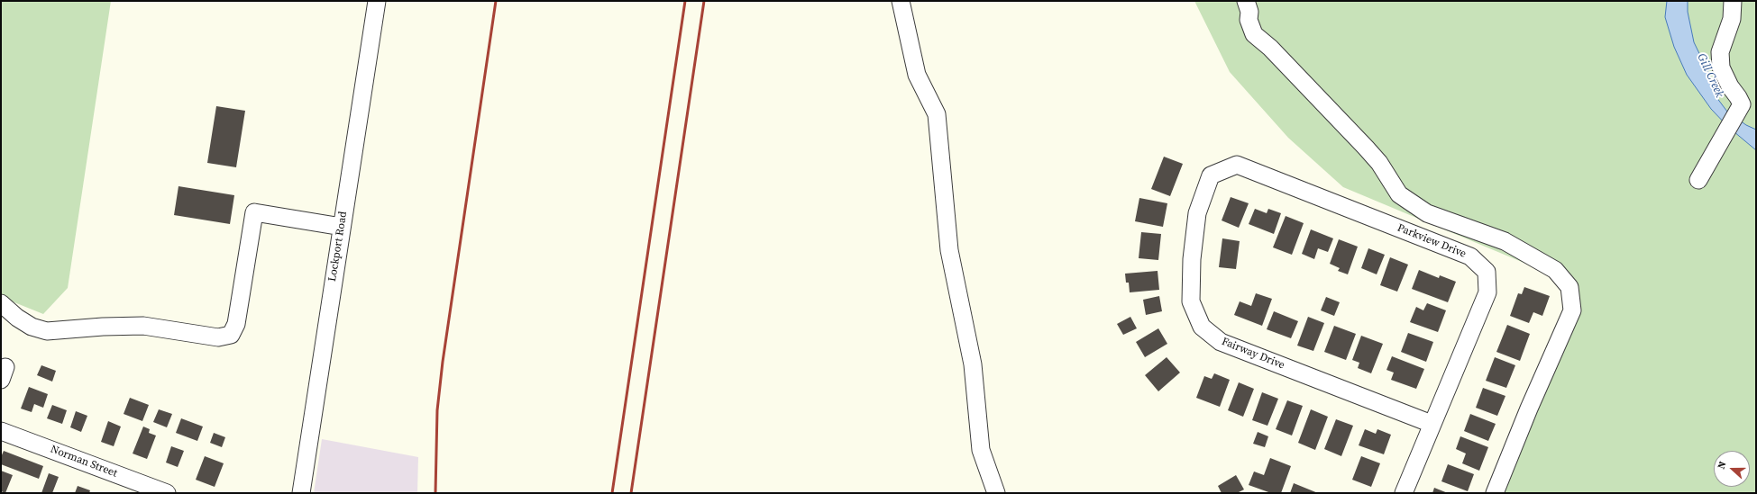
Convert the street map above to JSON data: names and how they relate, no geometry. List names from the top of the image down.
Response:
{
  "streets": {
    "street": [
      "Parkview Drive",
      "Lockport Road",
      "Fairway Drive",
      "Norman Street"
    ]
  },
  "crossings": [
    ["Parkview Drive", "Fairway Drive"]
  ],
  "water": ["Gill Creek"],
  "north": "left"
}
